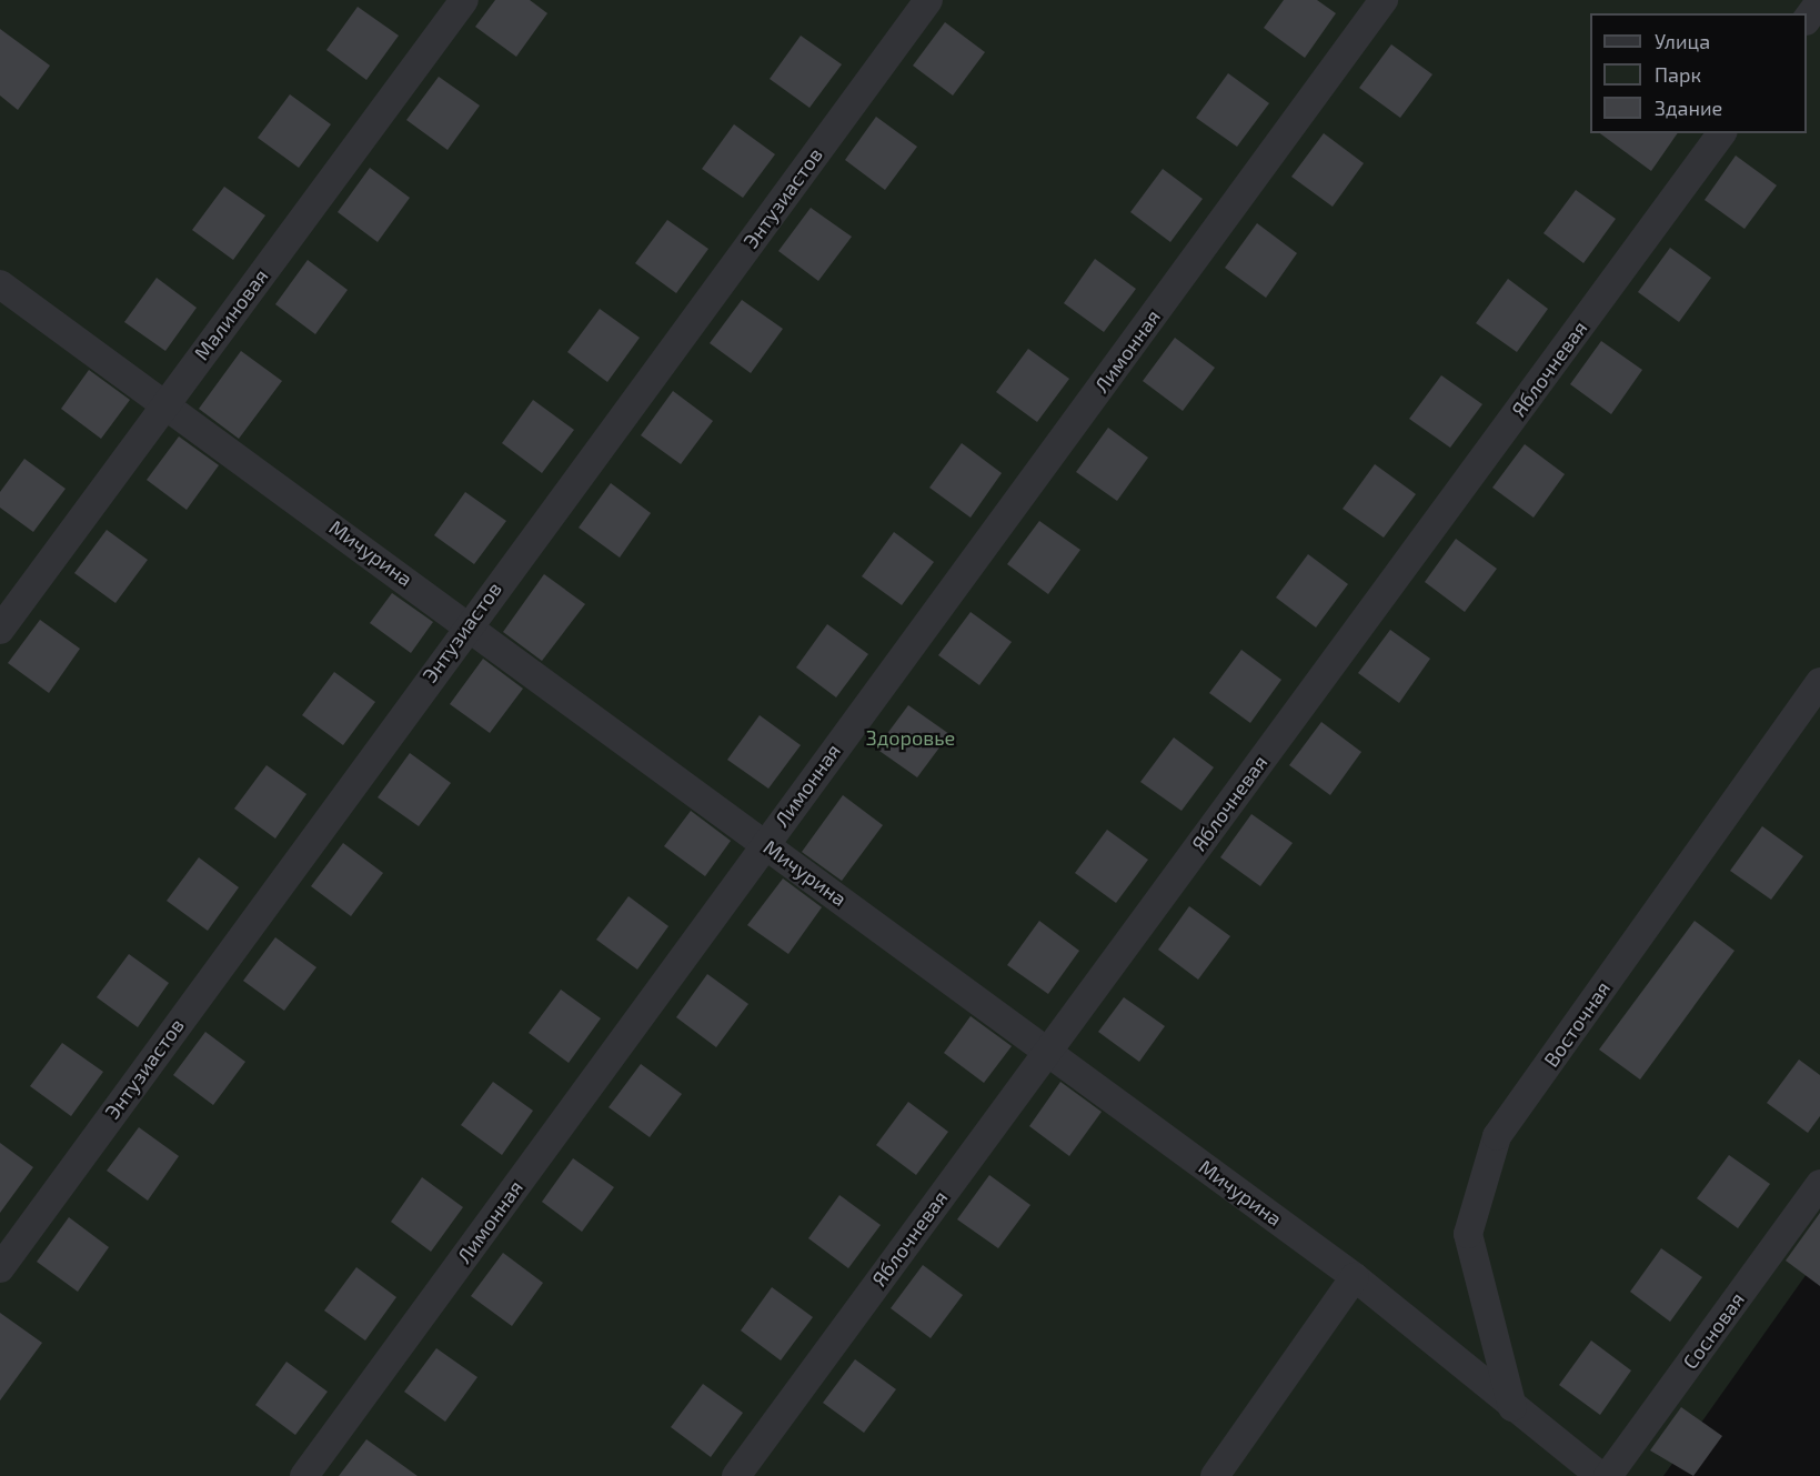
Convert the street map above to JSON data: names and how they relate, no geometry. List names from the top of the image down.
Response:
{
  "streets": {
    "street": [
      "Энтузиастов",
      "Малиновая",
      "Лимонная",
      "Яблочневая",
      "Мичурина",
      "Восточная",
      "Сосновая"
    ]
  },
  "crossings": [
    ["Энтузиастов", "Мичурина"],
    ["Малиновая", "Мичурина"],
    ["Лимонная", "Мичурина"],
    ["Яблочневая", "Мичурина"],
    ["Мичурина", "Восточная"]
  ],
  "parks": ["Здоровье"],
  "legend": ["Улица", "Парк", "Здание"]
}
